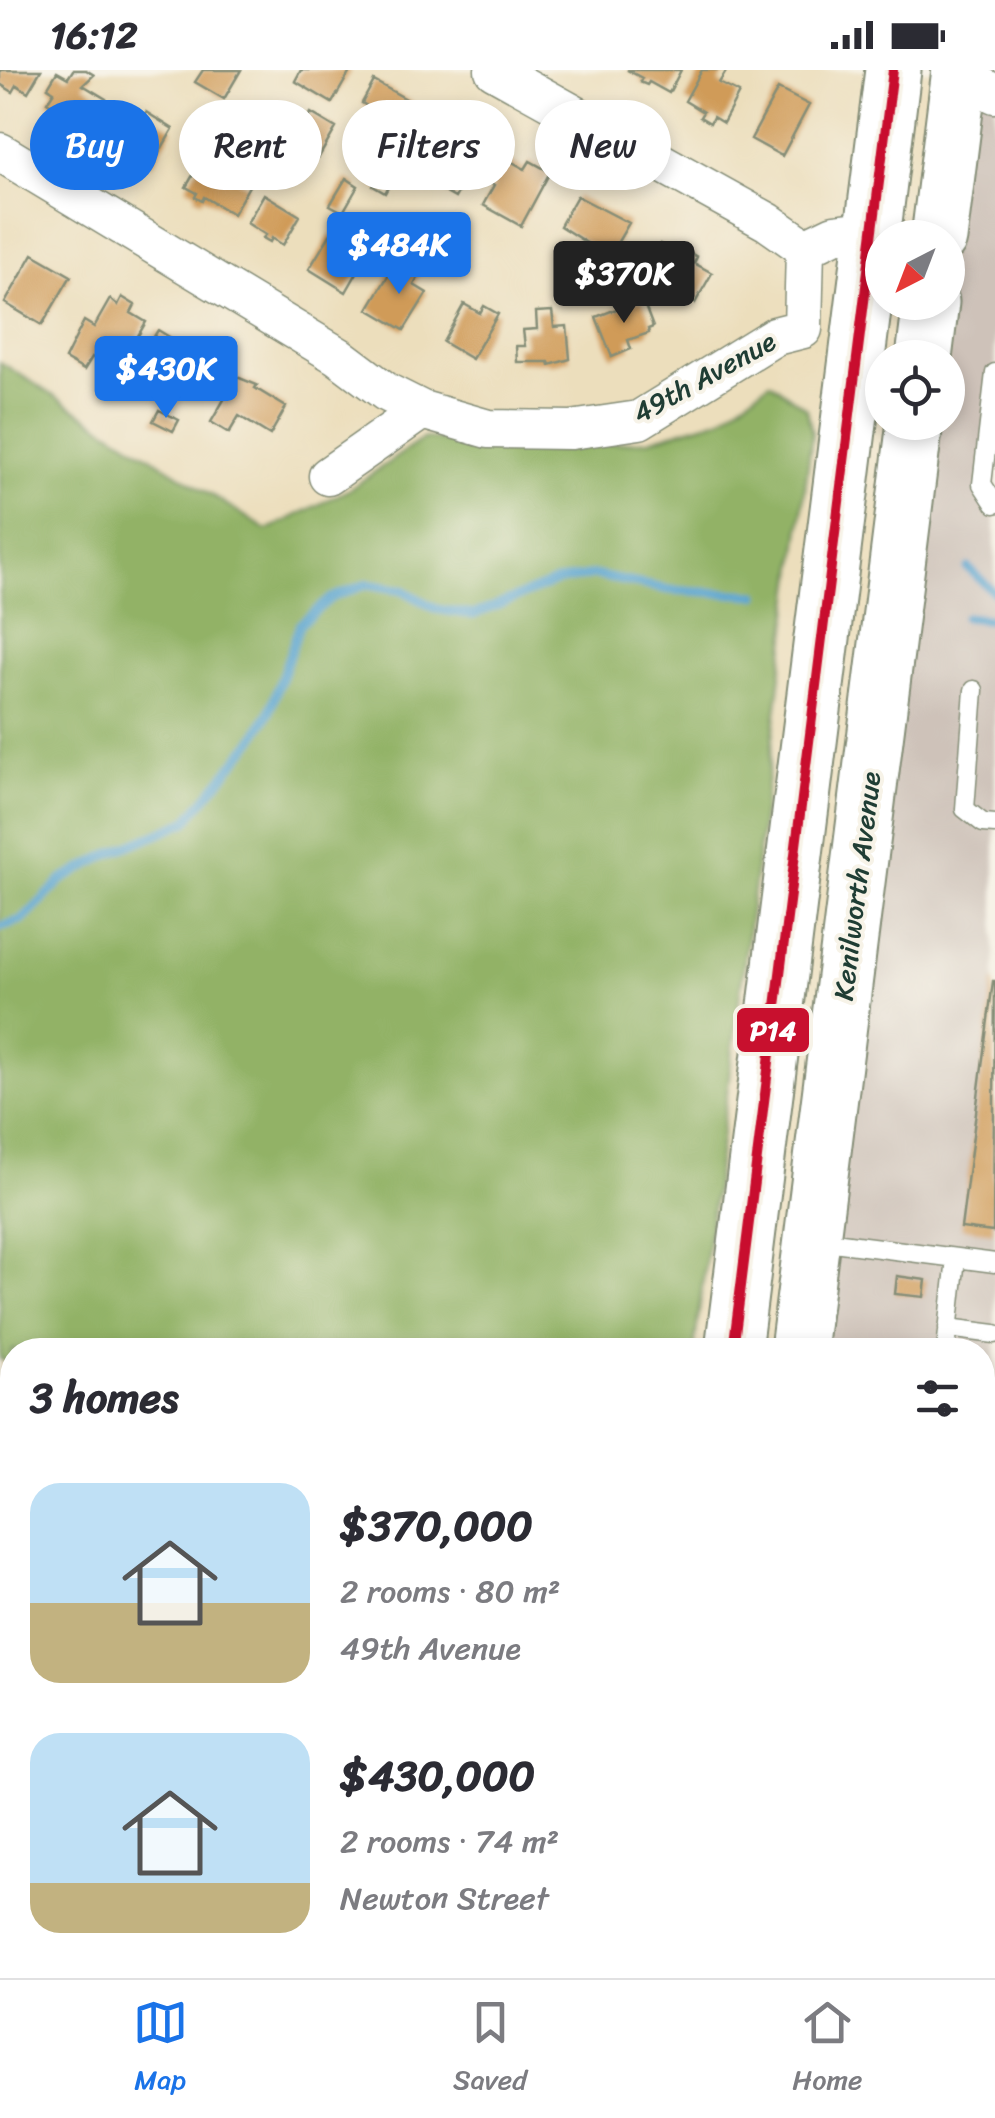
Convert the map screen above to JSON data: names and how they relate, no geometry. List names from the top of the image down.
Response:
{
  "streets": {
    "main road": ["Kenilworth Avenue"],
    "street": ["49th Avenue"]
  },
  "lines": ["transit line P14"],
  "north": "bottom left",
  "page": {
    "status": "16:12",
    "chip": [
      "Buy",
      "Rent",
      "Filters",
      "New"
    ],
    "price": ["$484K", "$370K", "$430K"],
    "heading": "3 homes",
    "list": [
      {
        "name": "$370,000",
        "note": "2 rooms · 80 m² · 49th Avenue"
      },
      {
        "name": "$430,000",
        "note": "2 rooms · 74 m² · Newton Street"
      }
    ],
    "tabs": ["Map", "Saved", "Home"]
  }
}
